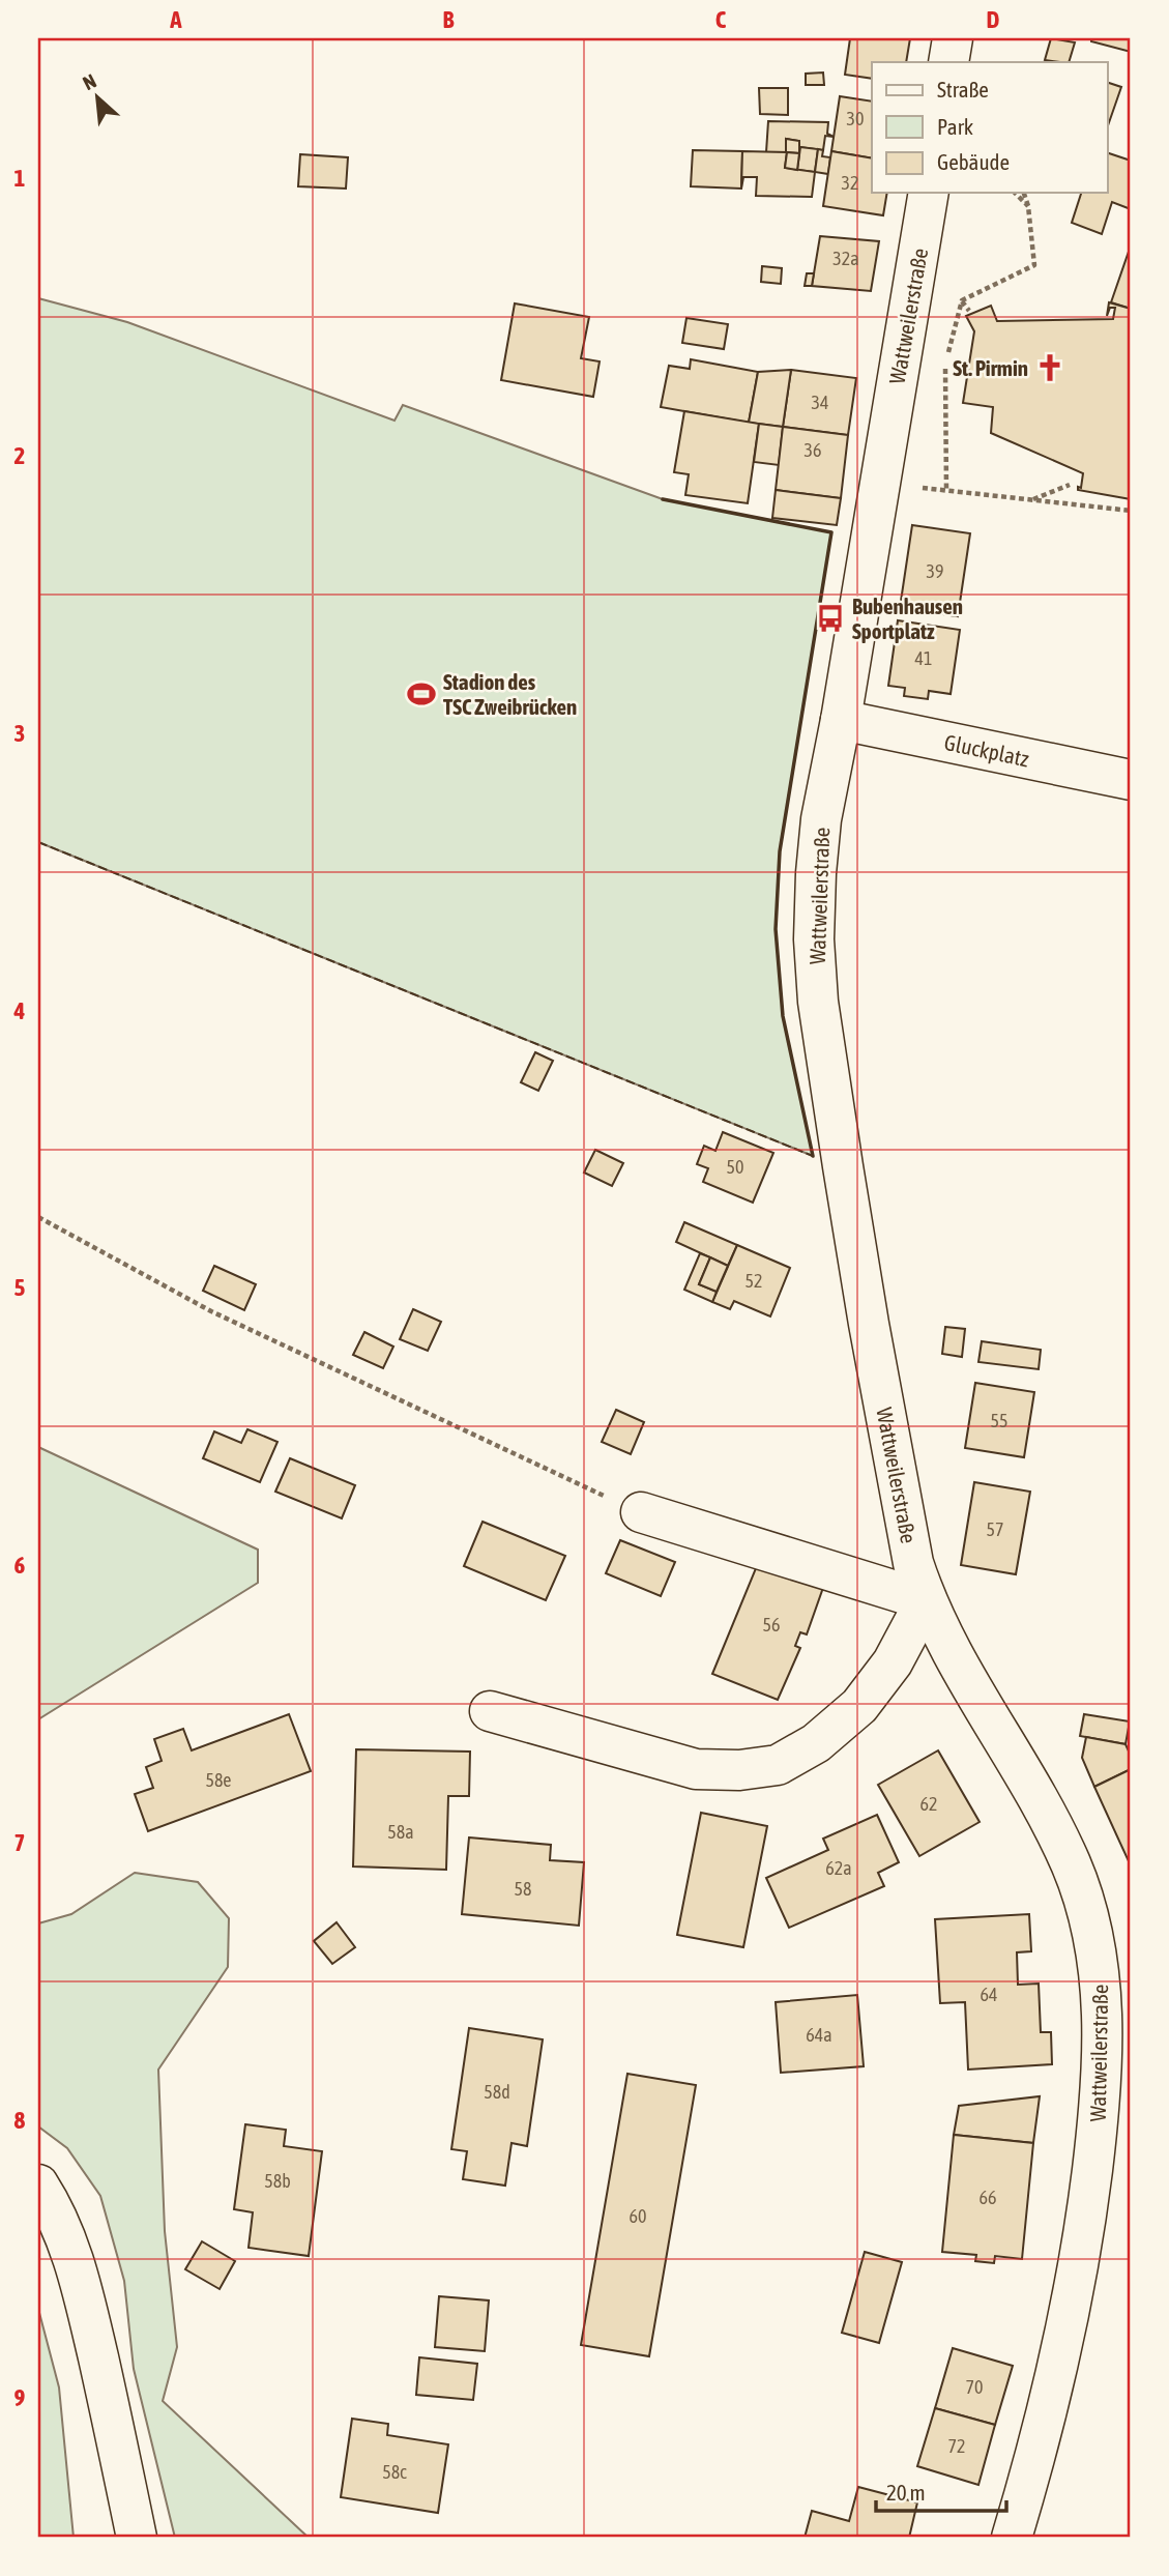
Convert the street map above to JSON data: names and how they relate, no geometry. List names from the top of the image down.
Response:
{
  "streets": {
    "street": ["Wattweilerstraße", "Gluckplatz"]
  },
  "crossings": [
    ["Wattweilerstraße", "Gluckplatz"]
  ],
  "places": {
    "church": ["St. Pirmin"],
    "bus stop": ["Bubenhausen Sportplatz"],
    "sports": ["Stadion des TSC Zweibrücken"]
  },
  "house_numbers": [
    "30",
    "32",
    "32a",
    "34",
    "36",
    "39",
    "41",
    "50",
    "52",
    "55",
    "57",
    "56",
    "58e",
    "62",
    "58a",
    "62a",
    "58",
    "64",
    "64a",
    "58d",
    "58b",
    "66",
    "60",
    "70",
    "72",
    "58c"
  ],
  "legend": ["Straße", "Park", "Gebäude"],
  "scale_bar": "20 m",
  "north": "top left",
  "grid": {
    "columns": [
      "A",
      "B",
      "C",
      "D"
    ],
    "rows": [
      "1",
      "2",
      "3",
      "4",
      "5",
      "6",
      "7",
      "8",
      "9"
    ]
  }
}
